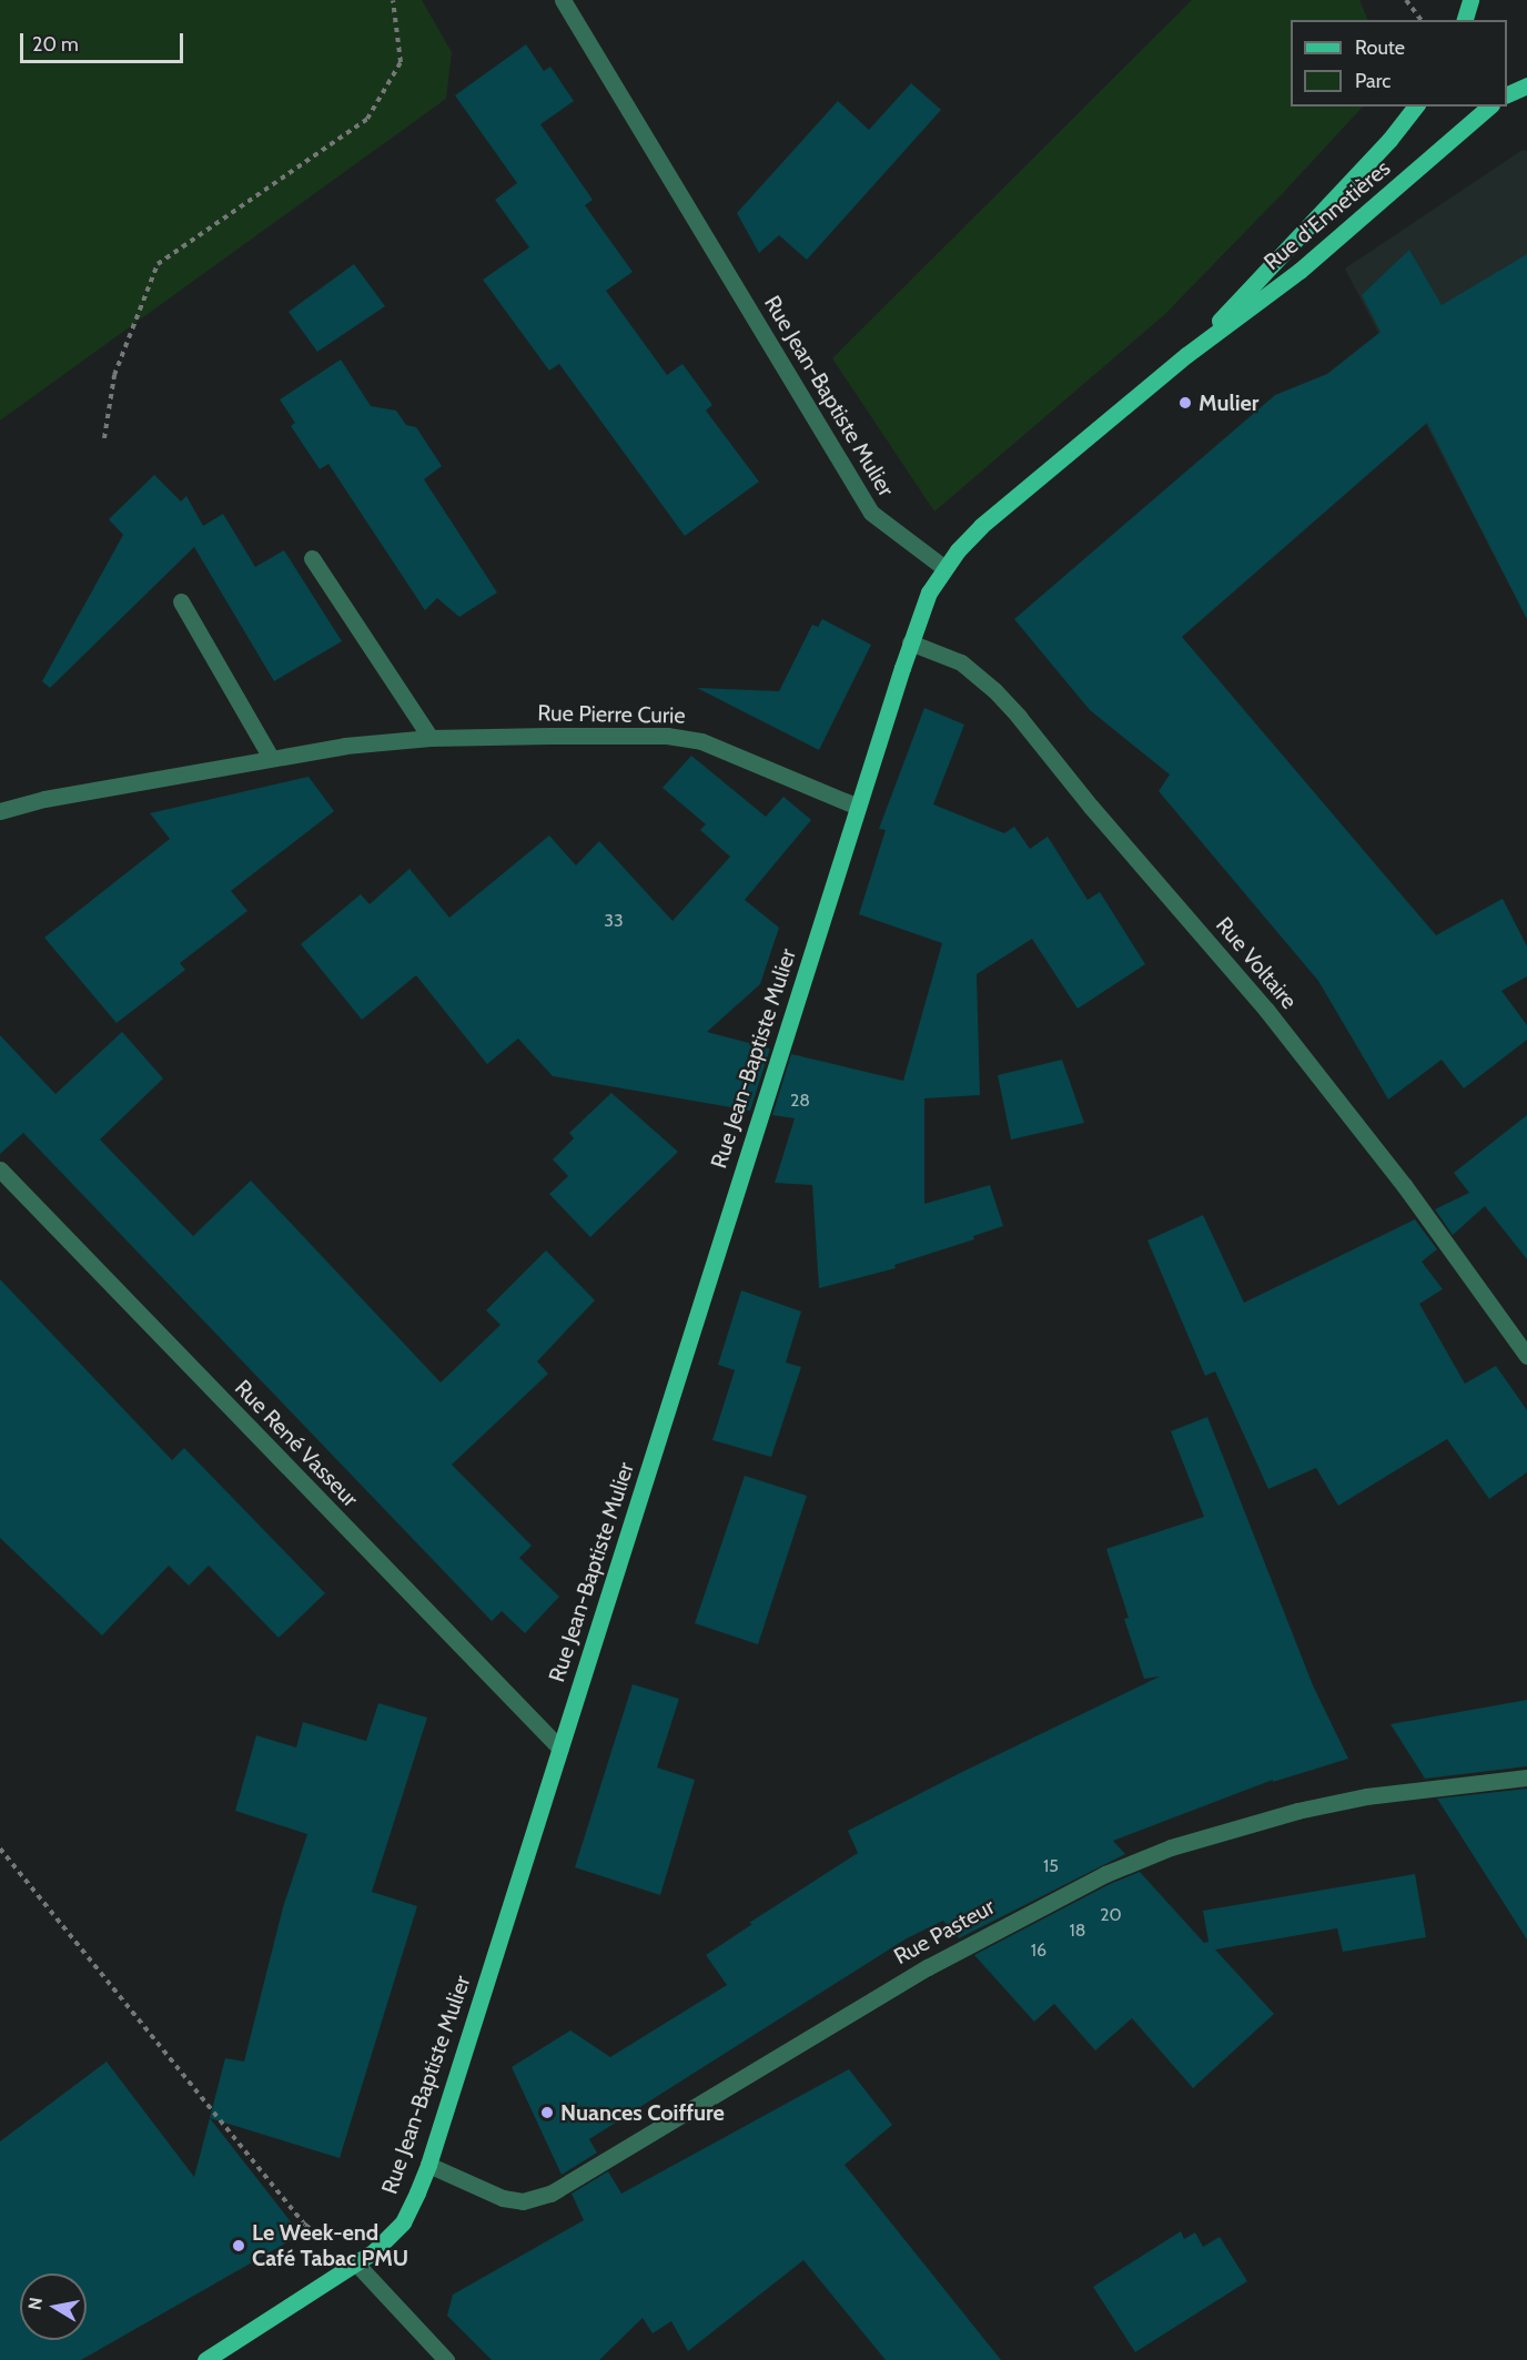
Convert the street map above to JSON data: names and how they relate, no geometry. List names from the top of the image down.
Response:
{
  "streets": {
    "main road": ["Rue d'Ennetières", "Rue Jean-Baptiste Mulier"],
    "street": [
      "Rue Pierre Curie",
      "Rue Voltaire",
      "Rue René Vasseur",
      "Rue Pasteur"
    ]
  },
  "crossings": [
    ["Rue d'Ennetières", "Rue Jean-Baptiste Mulier"],
    ["Rue Jean-Baptiste Mulier", "Rue Pierre Curie"],
    ["Rue Jean-Baptiste Mulier", "Rue Voltaire"],
    ["Rue Jean-Baptiste Mulier", "Rue René Vasseur"],
    ["Rue Jean-Baptiste Mulier", "Rue Pasteur"]
  ],
  "places": ["Mulier", "Nuances Coiffure", "Le Week-end Café Tabac PMU"],
  "house_numbers": [
    "33",
    "28",
    "15",
    "20",
    "18",
    "16"
  ],
  "legend": ["Route", "Parc"],
  "scale_bar": "20 m",
  "north": "left"
}
